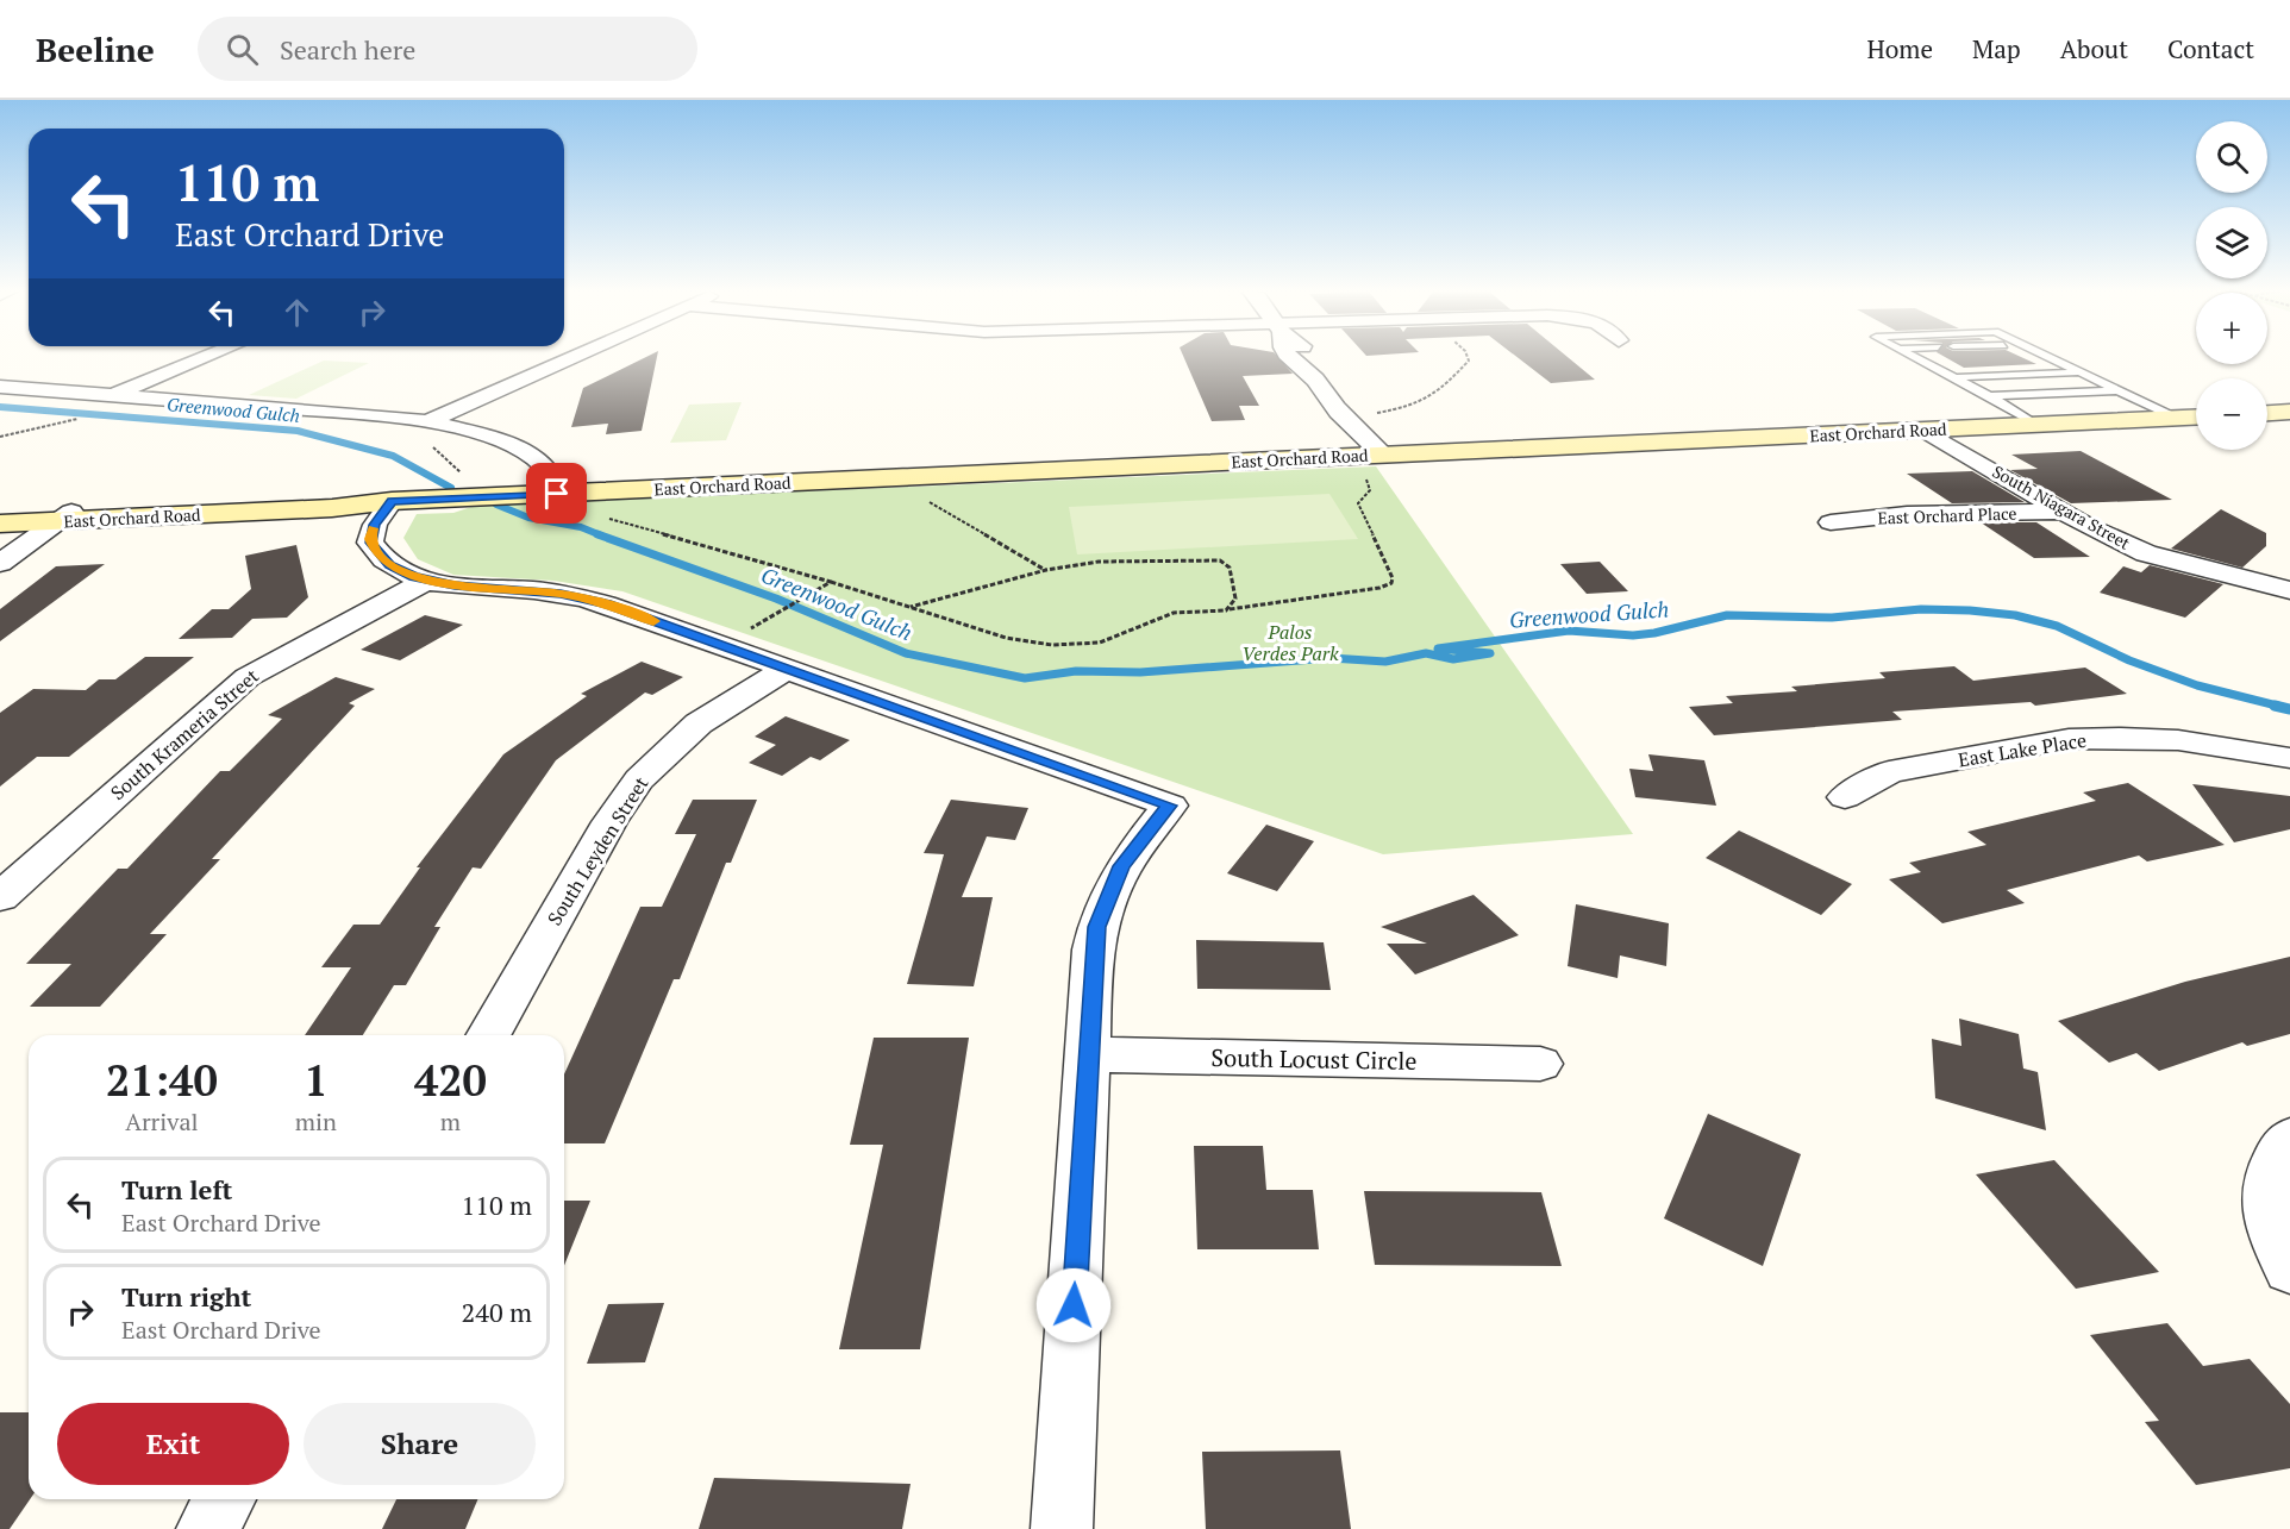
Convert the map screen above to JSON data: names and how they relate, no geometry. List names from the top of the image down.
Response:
{
  "streets": {
    "main road": ["East Orchard Road"],
    "street": [
      "South Niagara Street",
      "East Orchard Place",
      "South Krameria Street",
      "East Lake Place",
      "South Leyden Street",
      "South Locust Circle"
    ]
  },
  "crossings": [
    ["East Orchard Road", "South Niagara Street"],
    ["South Niagara Street", "East Orchard Place"]
  ],
  "water": ["Greenwood Gulch"],
  "parks": ["Palos Verdes Park"],
  "page": {
    "header": "Beeline",
    "search": "Search here",
    "nav": [
      "Home",
      "Map",
      "About",
      "Contact"
    ],
    "map_buttons": ["+", "−"],
    "turn": ["110 m", "East Orchard Drive"],
    "eta": [
      "21:40",
      "Arrival",
      "1",
      "min",
      "420",
      "m"
    ],
    "list": [
      {
        "name": "Turn left",
        "note": "East Orchard Drive",
        "value": "110 m"
      },
      {
        "name": "Turn right",
        "note": "East Orchard Drive",
        "value": "240 m"
      }
    ],
    "buttons": ["Exit", "Share"]
  }
}
